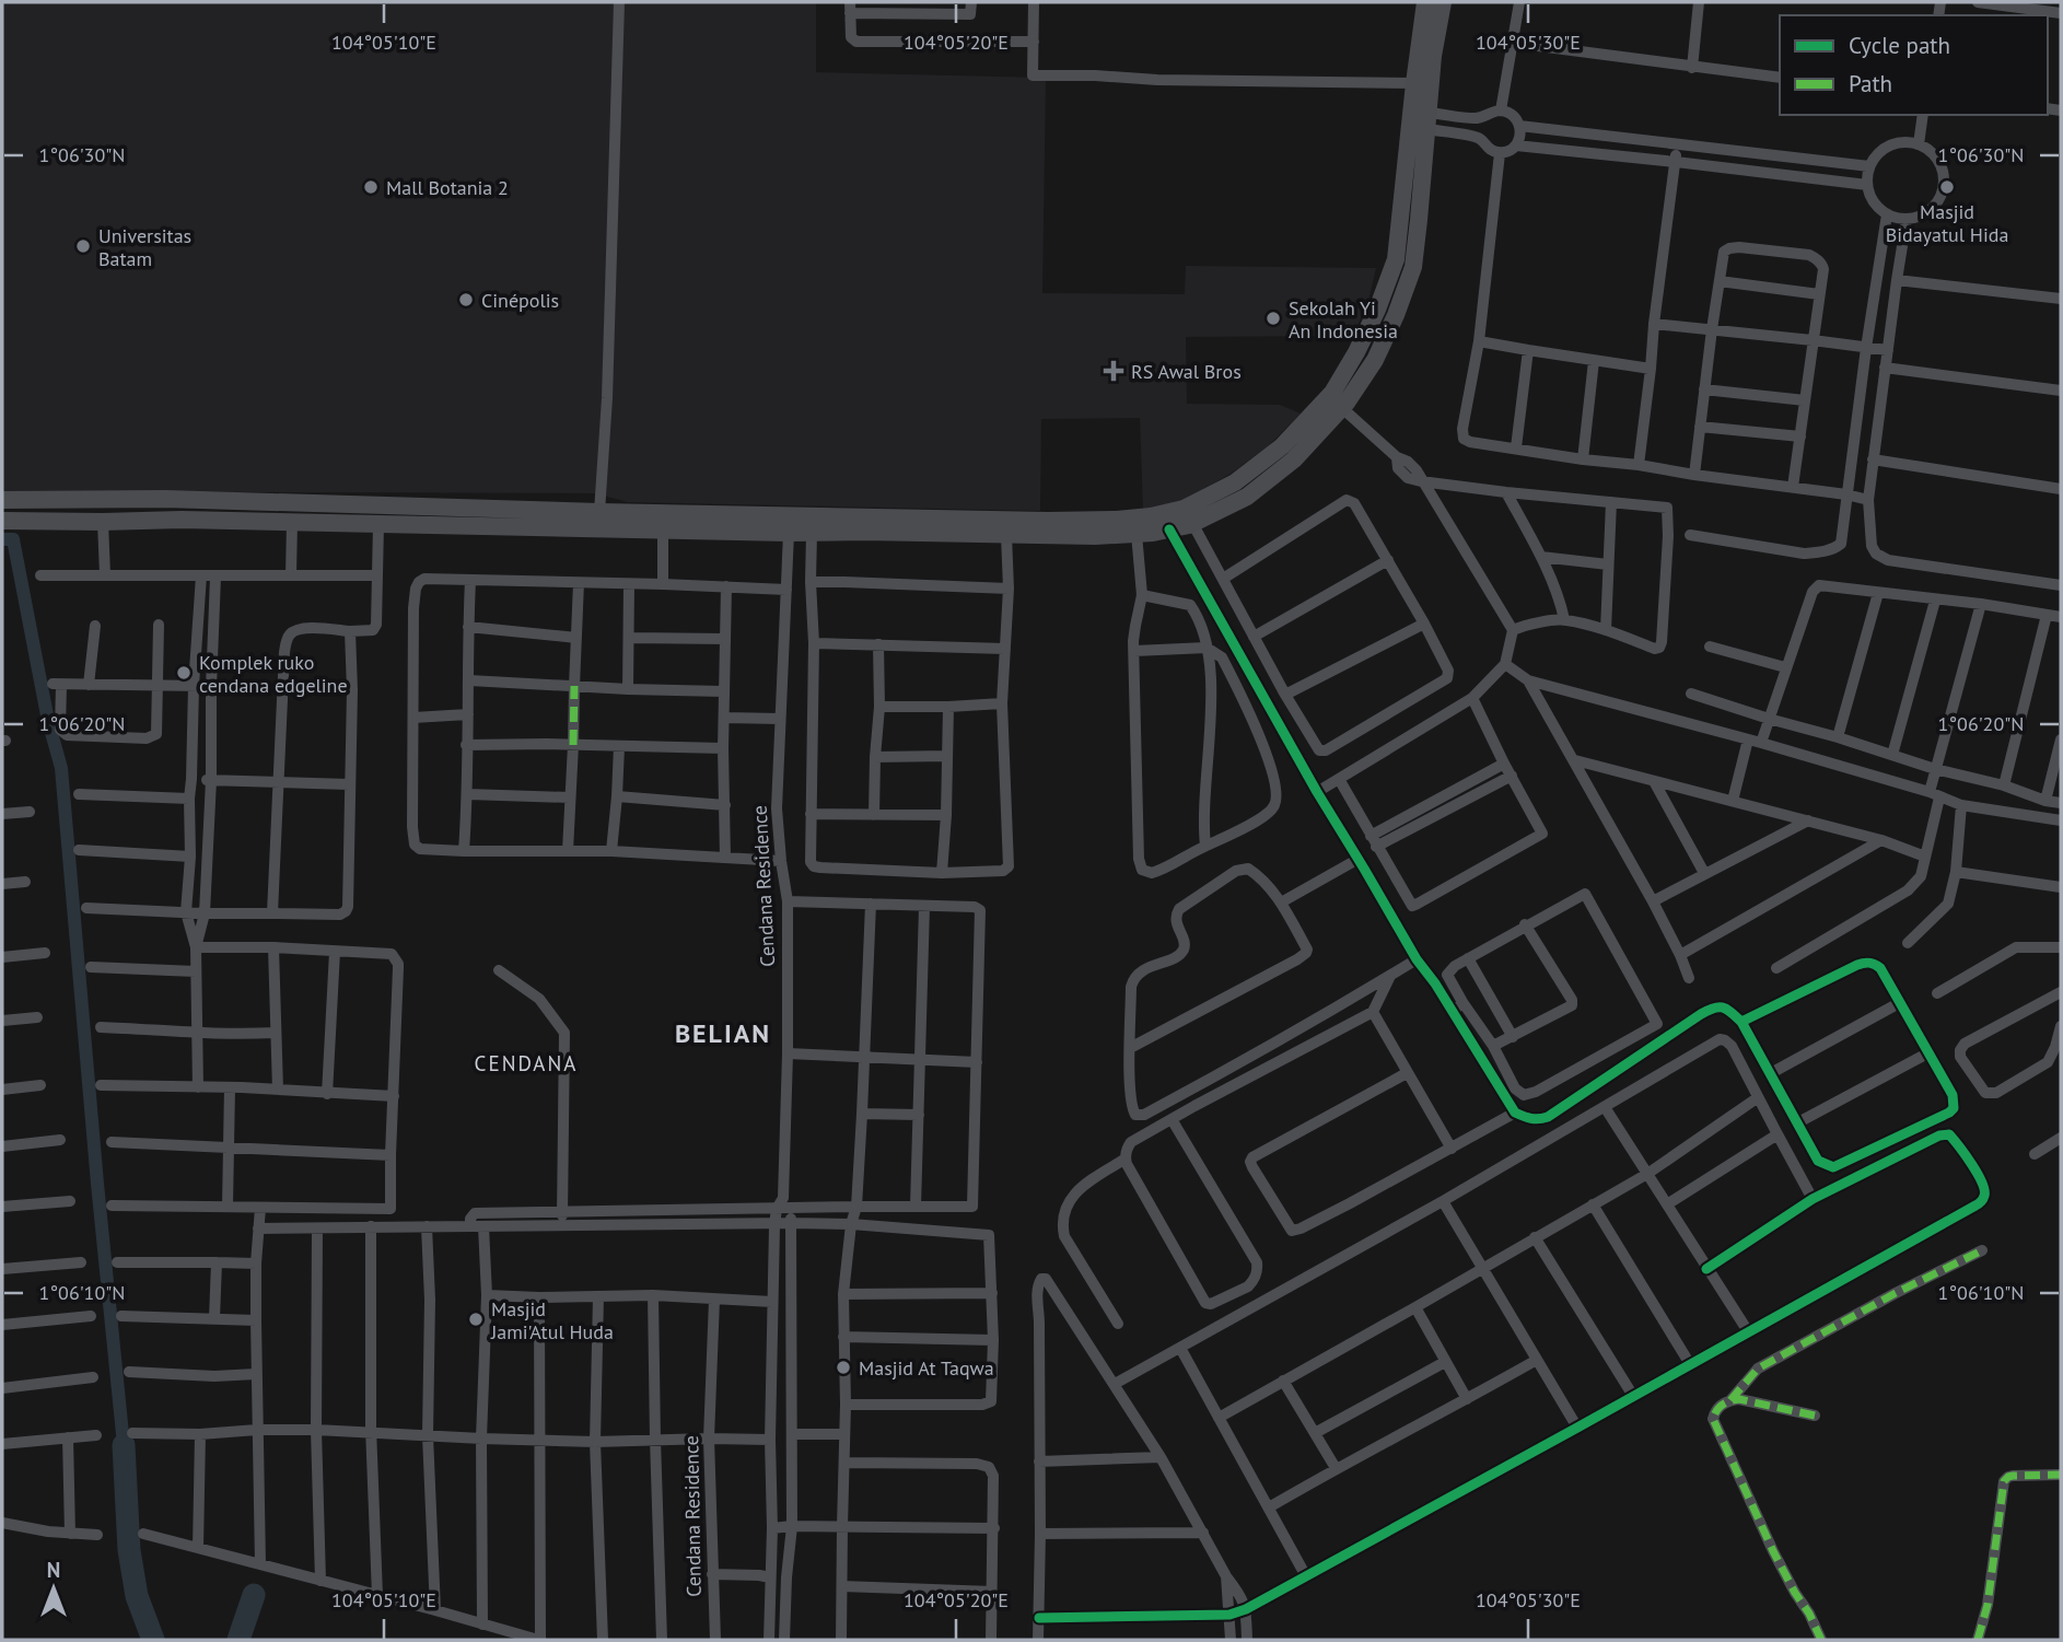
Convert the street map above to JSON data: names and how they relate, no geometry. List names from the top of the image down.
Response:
{
  "streets": {
    "street": ["Cendana Residence"]
  },
  "districts": ["BELIAN", "CENDANA"],
  "places": {
    "other": [
      "Mall Botania 2",
      "Masjid Bidayatul Hida",
      "Universitas Batam",
      "Cinépolis",
      "Sekolah Yi An Indonesia",
      "Komplek ruko cendana edgeline",
      "Masjid Jami'Atul Huda",
      "Masjid At Taqwa"
    ],
    "health": ["RS Awal Bros"]
  },
  "legend": ["Cycle path", "Path"],
  "north": "top",
  "coordinates": [
    "104°05'10\"E",
    "104°05'20\"E",
    "104°05'30\"E",
    "1°06'30\"N",
    "1°06'20\"N",
    "1°06'10\"N"
  ]
}
